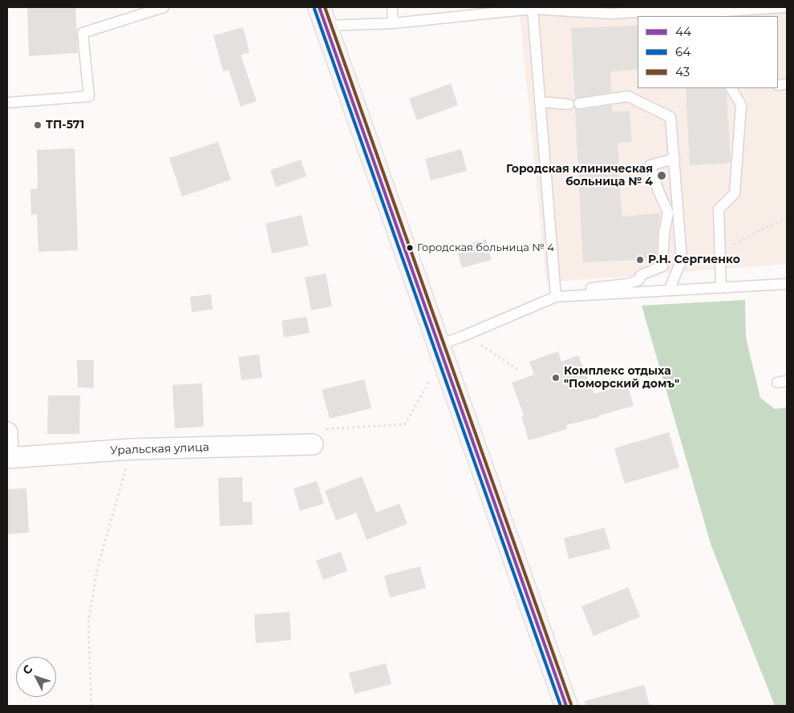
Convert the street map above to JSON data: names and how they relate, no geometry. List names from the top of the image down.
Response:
{
  "streets": {
    "street": ["Уральская улица"]
  },
  "places": [
    "ТП-571",
    "Городская клиническая больница № 4",
    "Городская больница № 4",
    "Р.Н. Сергиенко",
    "Комплекс отдыха \"Поморский домъ\""
  ],
  "lines": ["transit line 44", "transit line 43", "transit line 64"],
  "legend": ["44", "64", "43"],
  "north": "top left"
}
